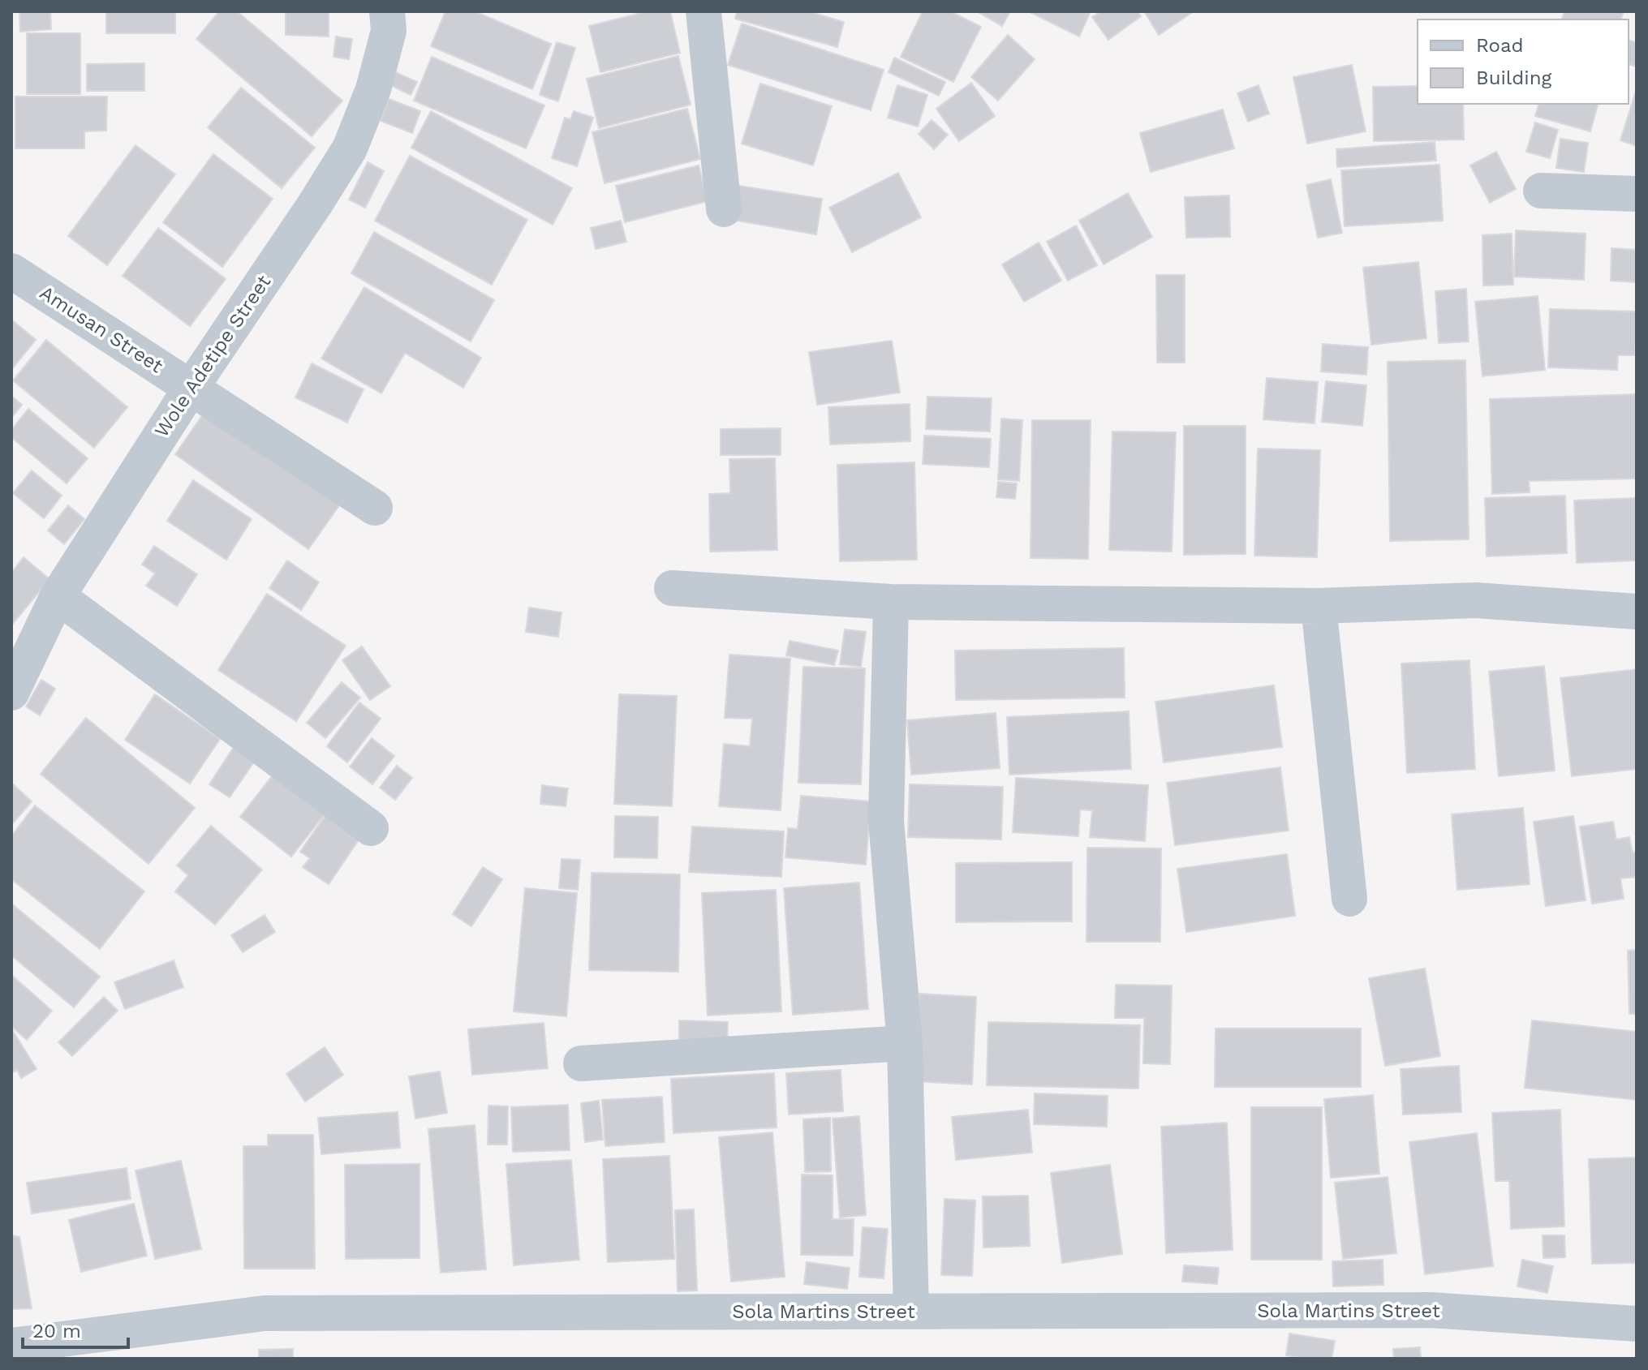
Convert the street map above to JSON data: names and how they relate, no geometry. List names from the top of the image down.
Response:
{
  "streets": {
    "street": ["Amusan Street", "Wole Adetipe Street", "Sola Martins Street"]
  },
  "crossings": [
    ["Amusan Street", "Wole Adetipe Street"]
  ],
  "legend": ["Road", "Building"],
  "scale_bar": "20 m"
}
